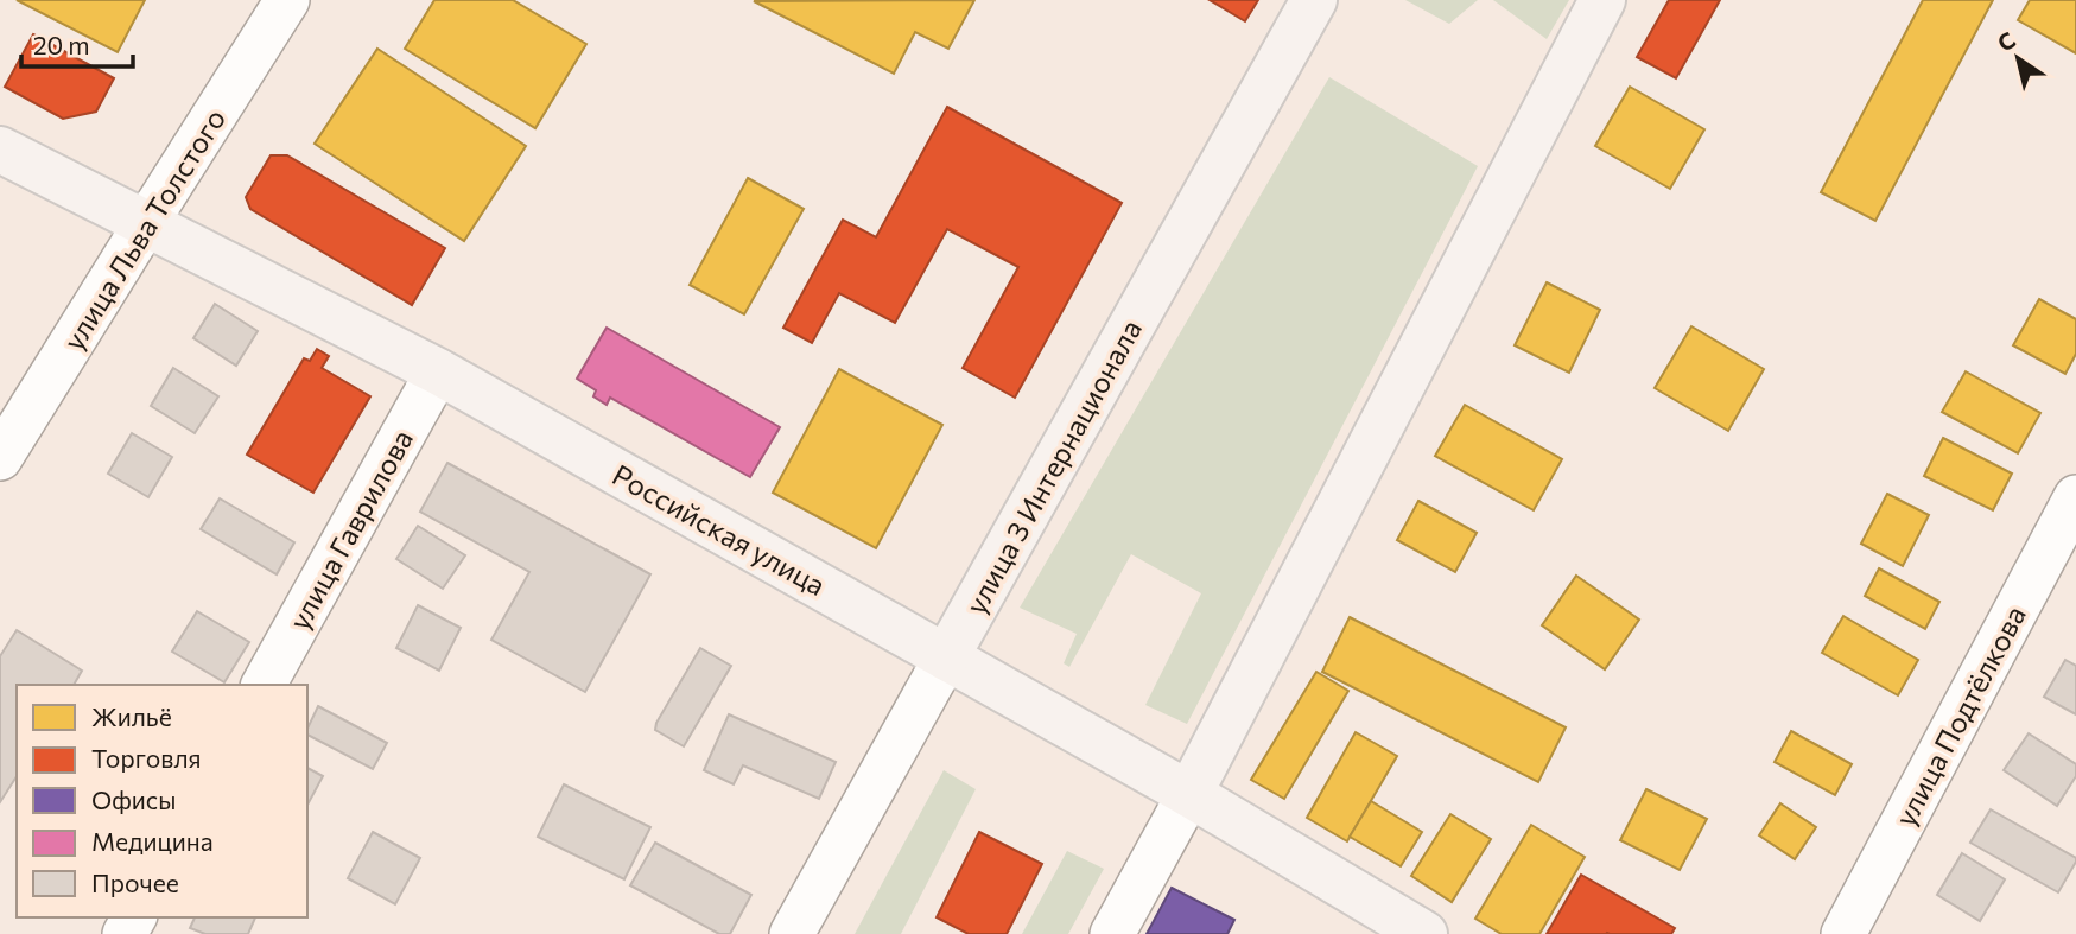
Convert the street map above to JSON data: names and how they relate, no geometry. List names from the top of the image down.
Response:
{
  "streets": {
    "main road": ["улица 3 Интернационала", "Российская улица"],
    "street": ["улица Льва Толстого", "улица Гаврилова", "улица Подтёлкова"]
  },
  "crossings": [
    ["улица Льва Толстого", "Российская улица"],
    ["улица 3 Интернационала", "Российская улица"],
    ["улица Гаврилова", "Российская улица"]
  ],
  "legend": [
    "Жильё",
    "Торговля",
    "Офисы",
    "Медицина",
    "Прочее"
  ],
  "scale_bar": "20 m",
  "north": "top left"
}
